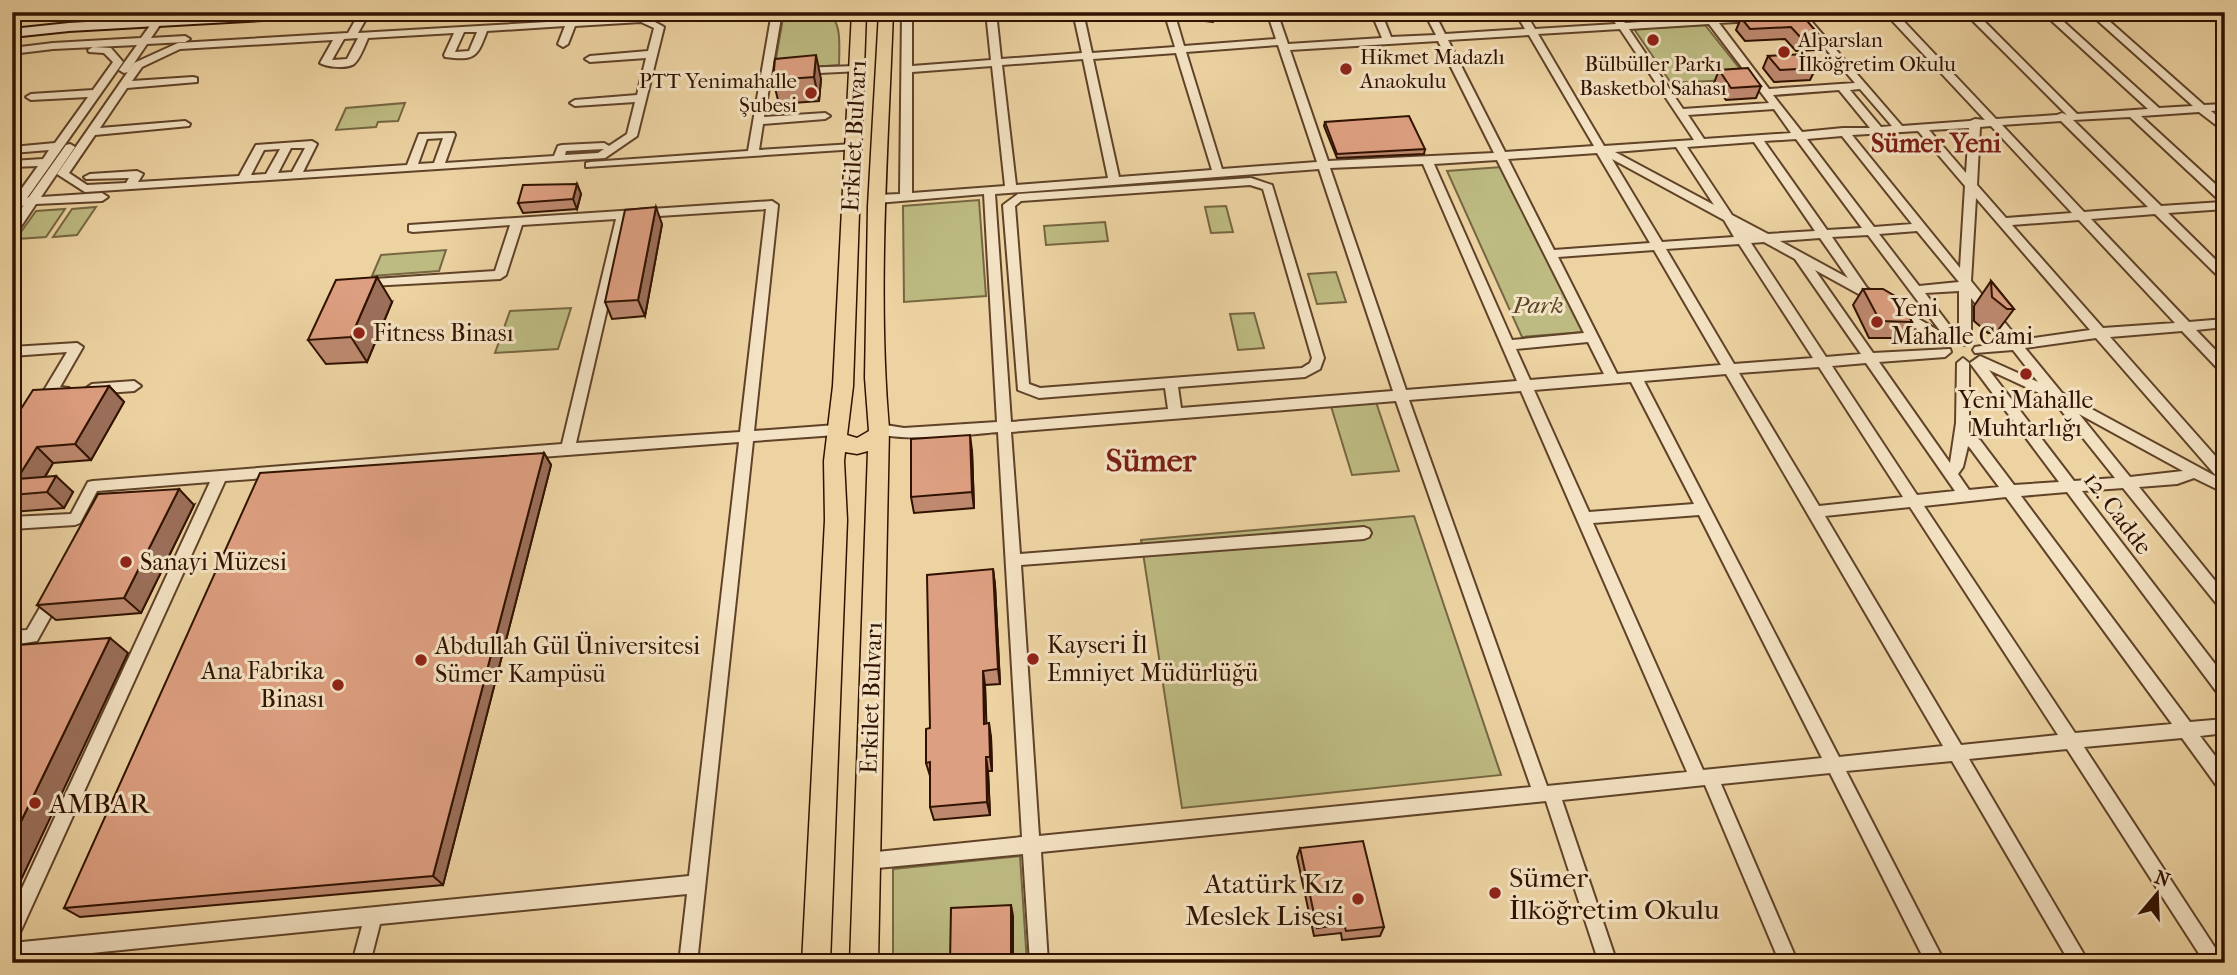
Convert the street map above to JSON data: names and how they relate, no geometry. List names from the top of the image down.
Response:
{
  "streets": {
    "main road": ["Erkilet Bulvarı"],
    "street": ["12. Cadde"]
  },
  "districts": ["Sümer Yeni", "Sümer"],
  "parks": ["Park"],
  "places": [
    "Bülbüller Parkı Basketbol Sahası",
    "Alparslan İlköğretim Okulu",
    "Hikmet Madazlı Anaokulu",
    "PTT Yenimahalle Şubesi",
    "Yeni Mahalle Cami",
    "Fitness Binası",
    "Yeni Mahalle Muhtarlığı",
    "Sanayi Müzesi",
    "Kayseri İl Emniyet Müdürlüğü",
    "Abdullah Gül Üniversitesi Sümer Kampüsü",
    "Ana Fabrika Binası",
    "AMBAR",
    "Sümer İlköğretim Okulu",
    "Atatürk Kız Meslek Lisesi"
  ],
  "north": "top"
}
